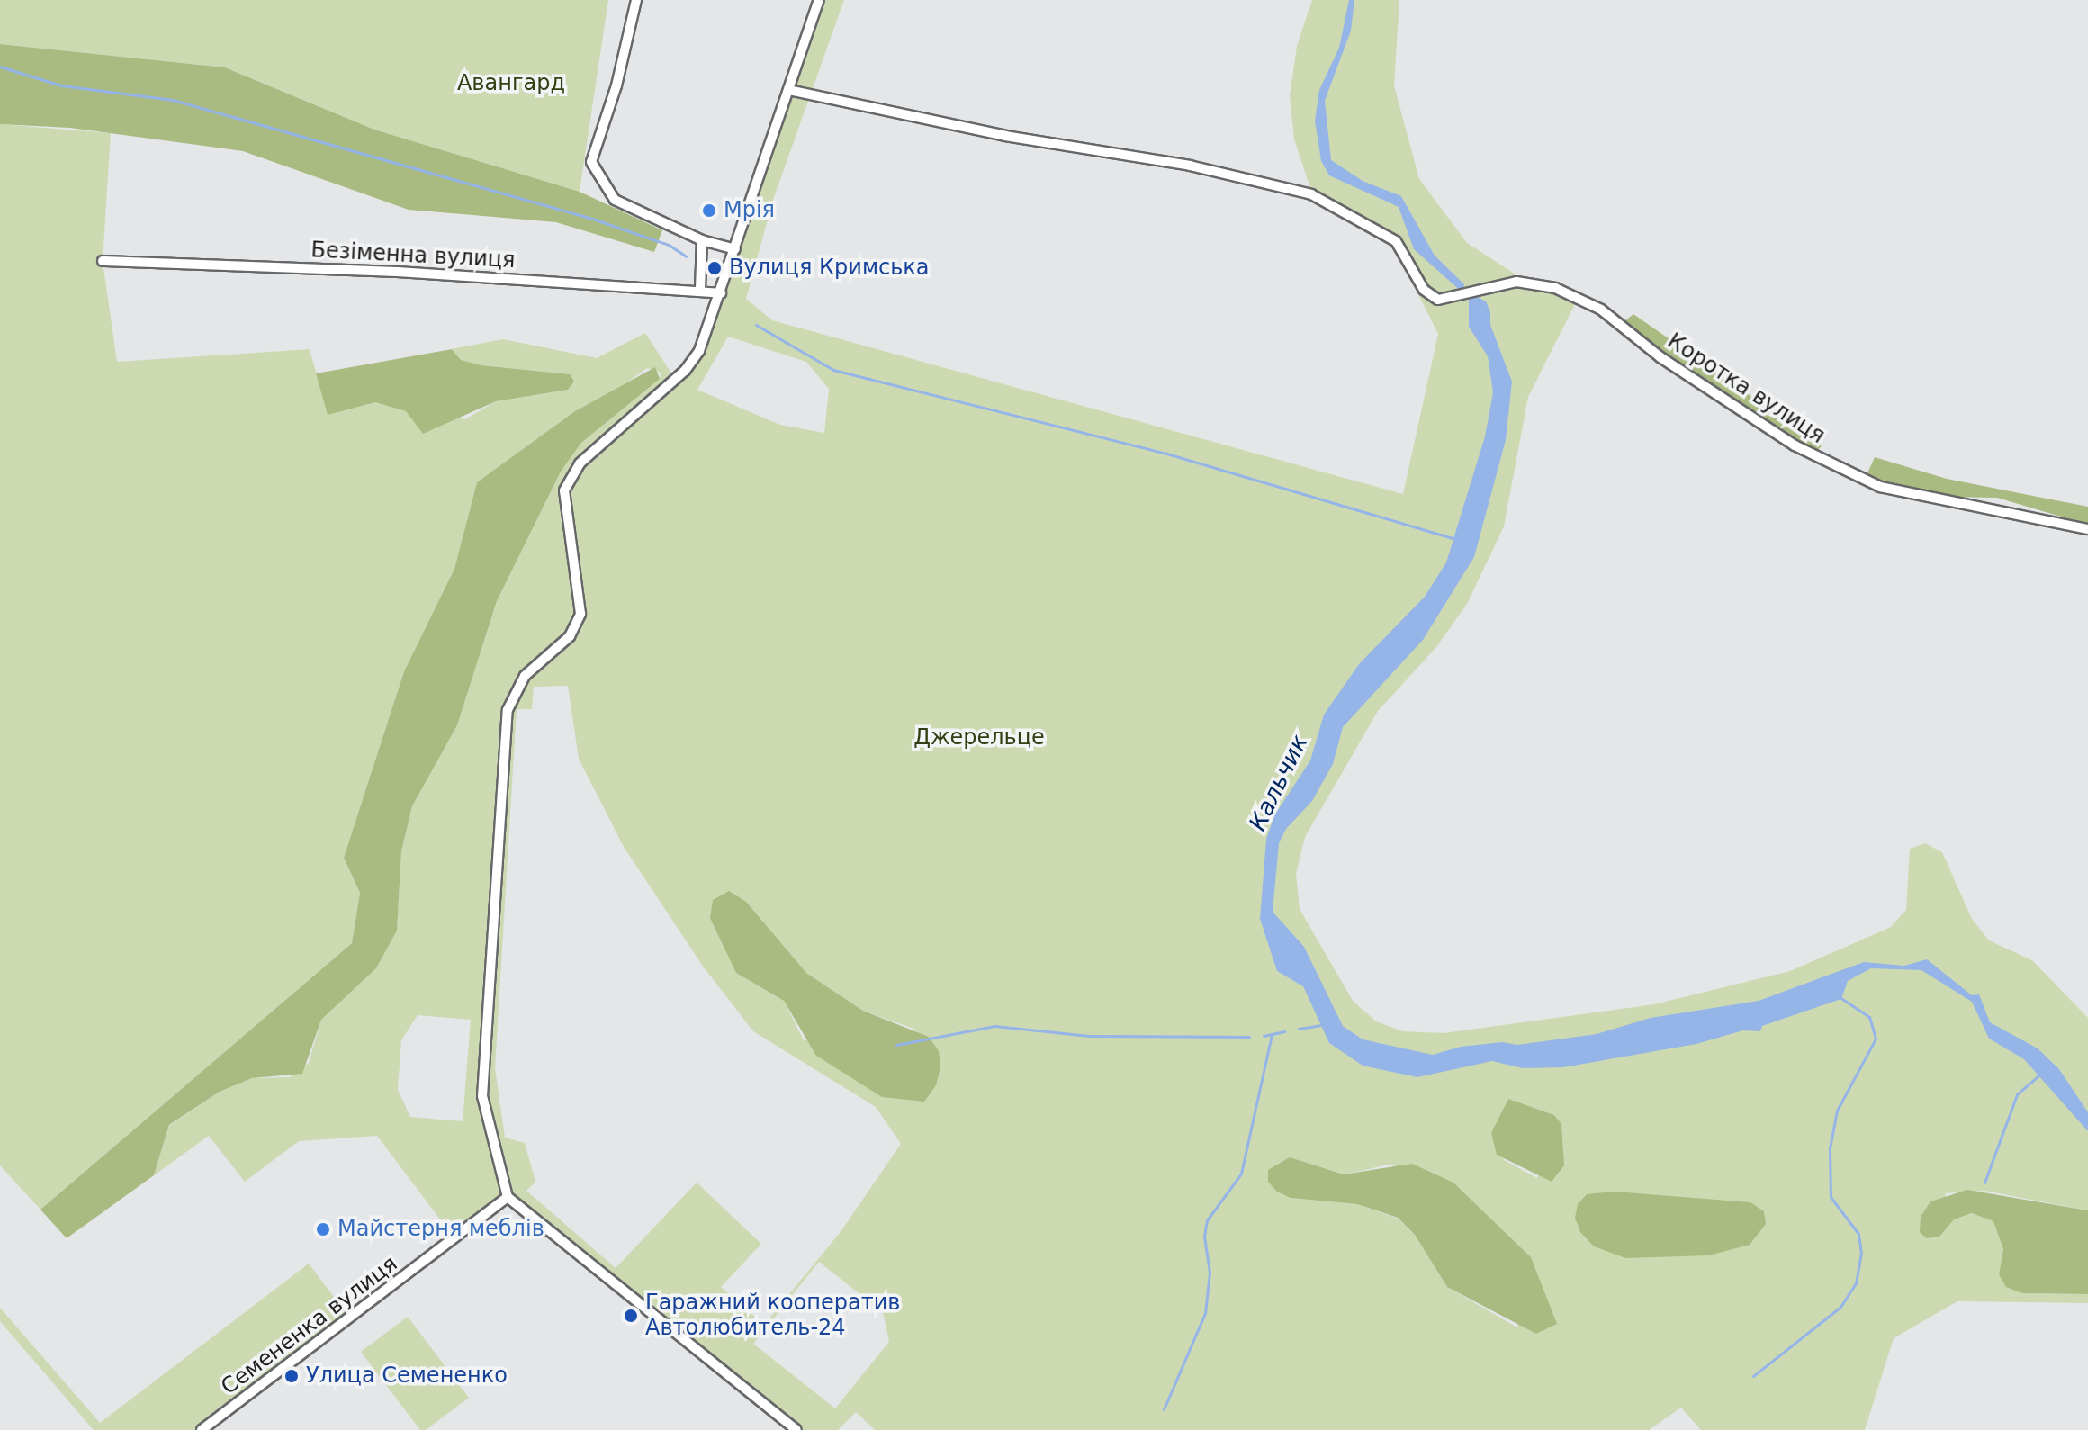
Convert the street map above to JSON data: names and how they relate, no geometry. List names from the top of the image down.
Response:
{
  "streets": {
    "street": ["Безіменна вулиця", "Коротка вулиця", "Семененка вулиця"]
  },
  "water": ["Кальчик"],
  "parks": ["Авангард", "Джерельце"],
  "places": [
    "Мрія",
    "Вулиця Кримська",
    "Майстерня меблів",
    "Гаражний кооператив Автолюбитель-24",
    "Улица Семененко"
  ]
}
